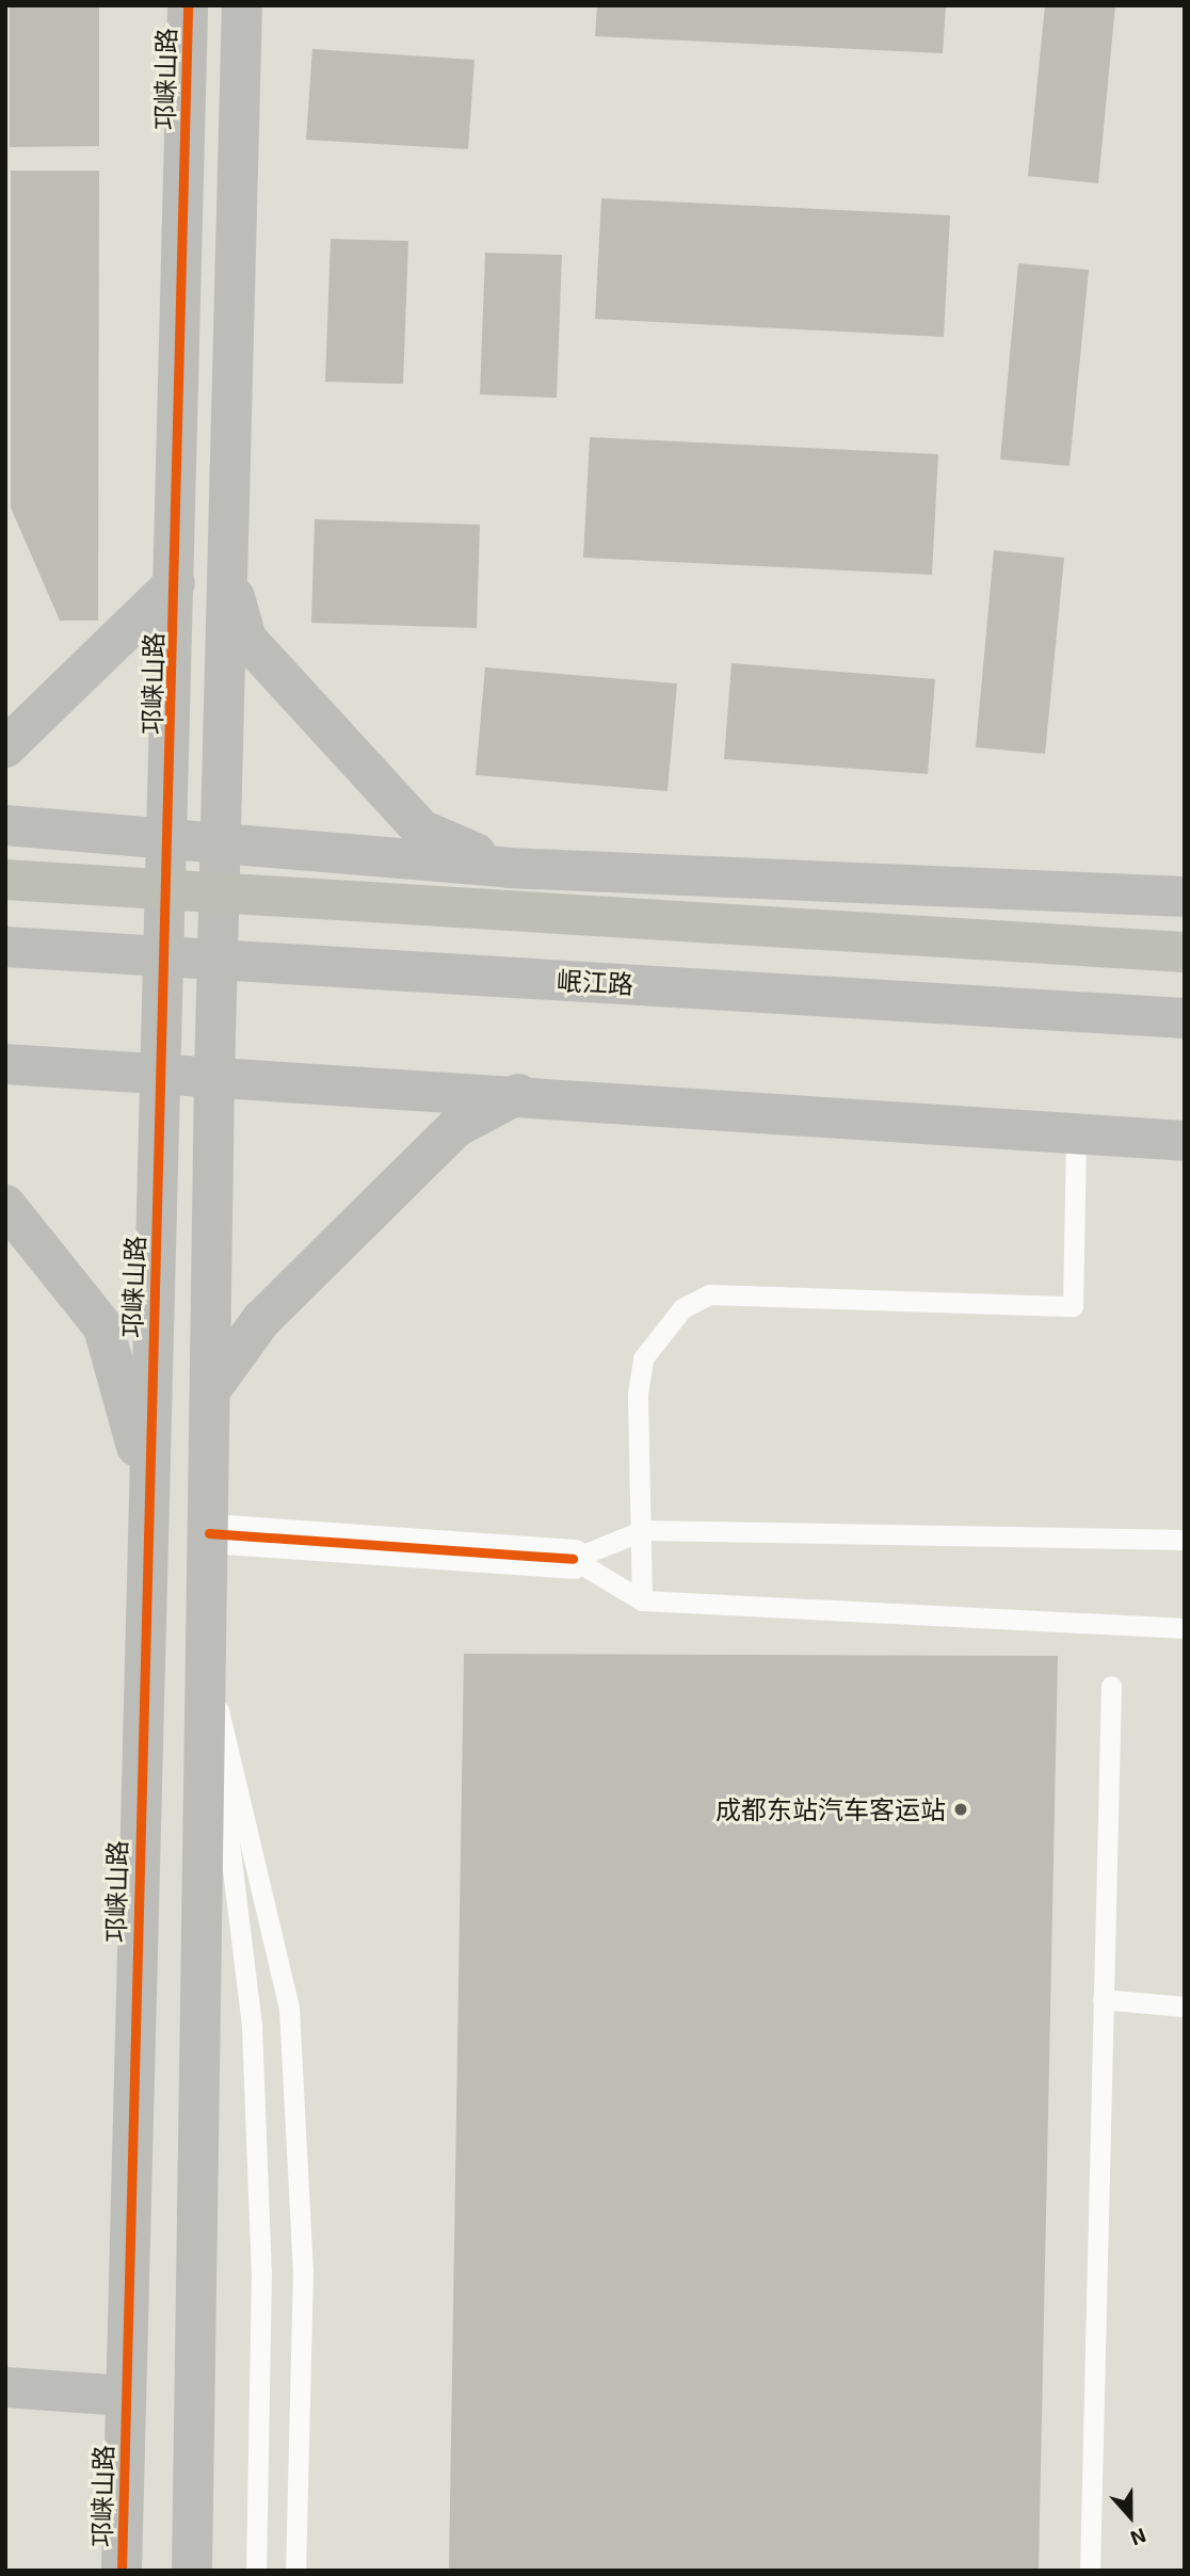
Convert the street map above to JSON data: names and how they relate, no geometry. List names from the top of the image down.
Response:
{
  "streets": {
    "main road": ["邛崃山路", "岷江路"]
  },
  "places": ["成都东站汽车客运站"],
  "north": "bottom"
}
